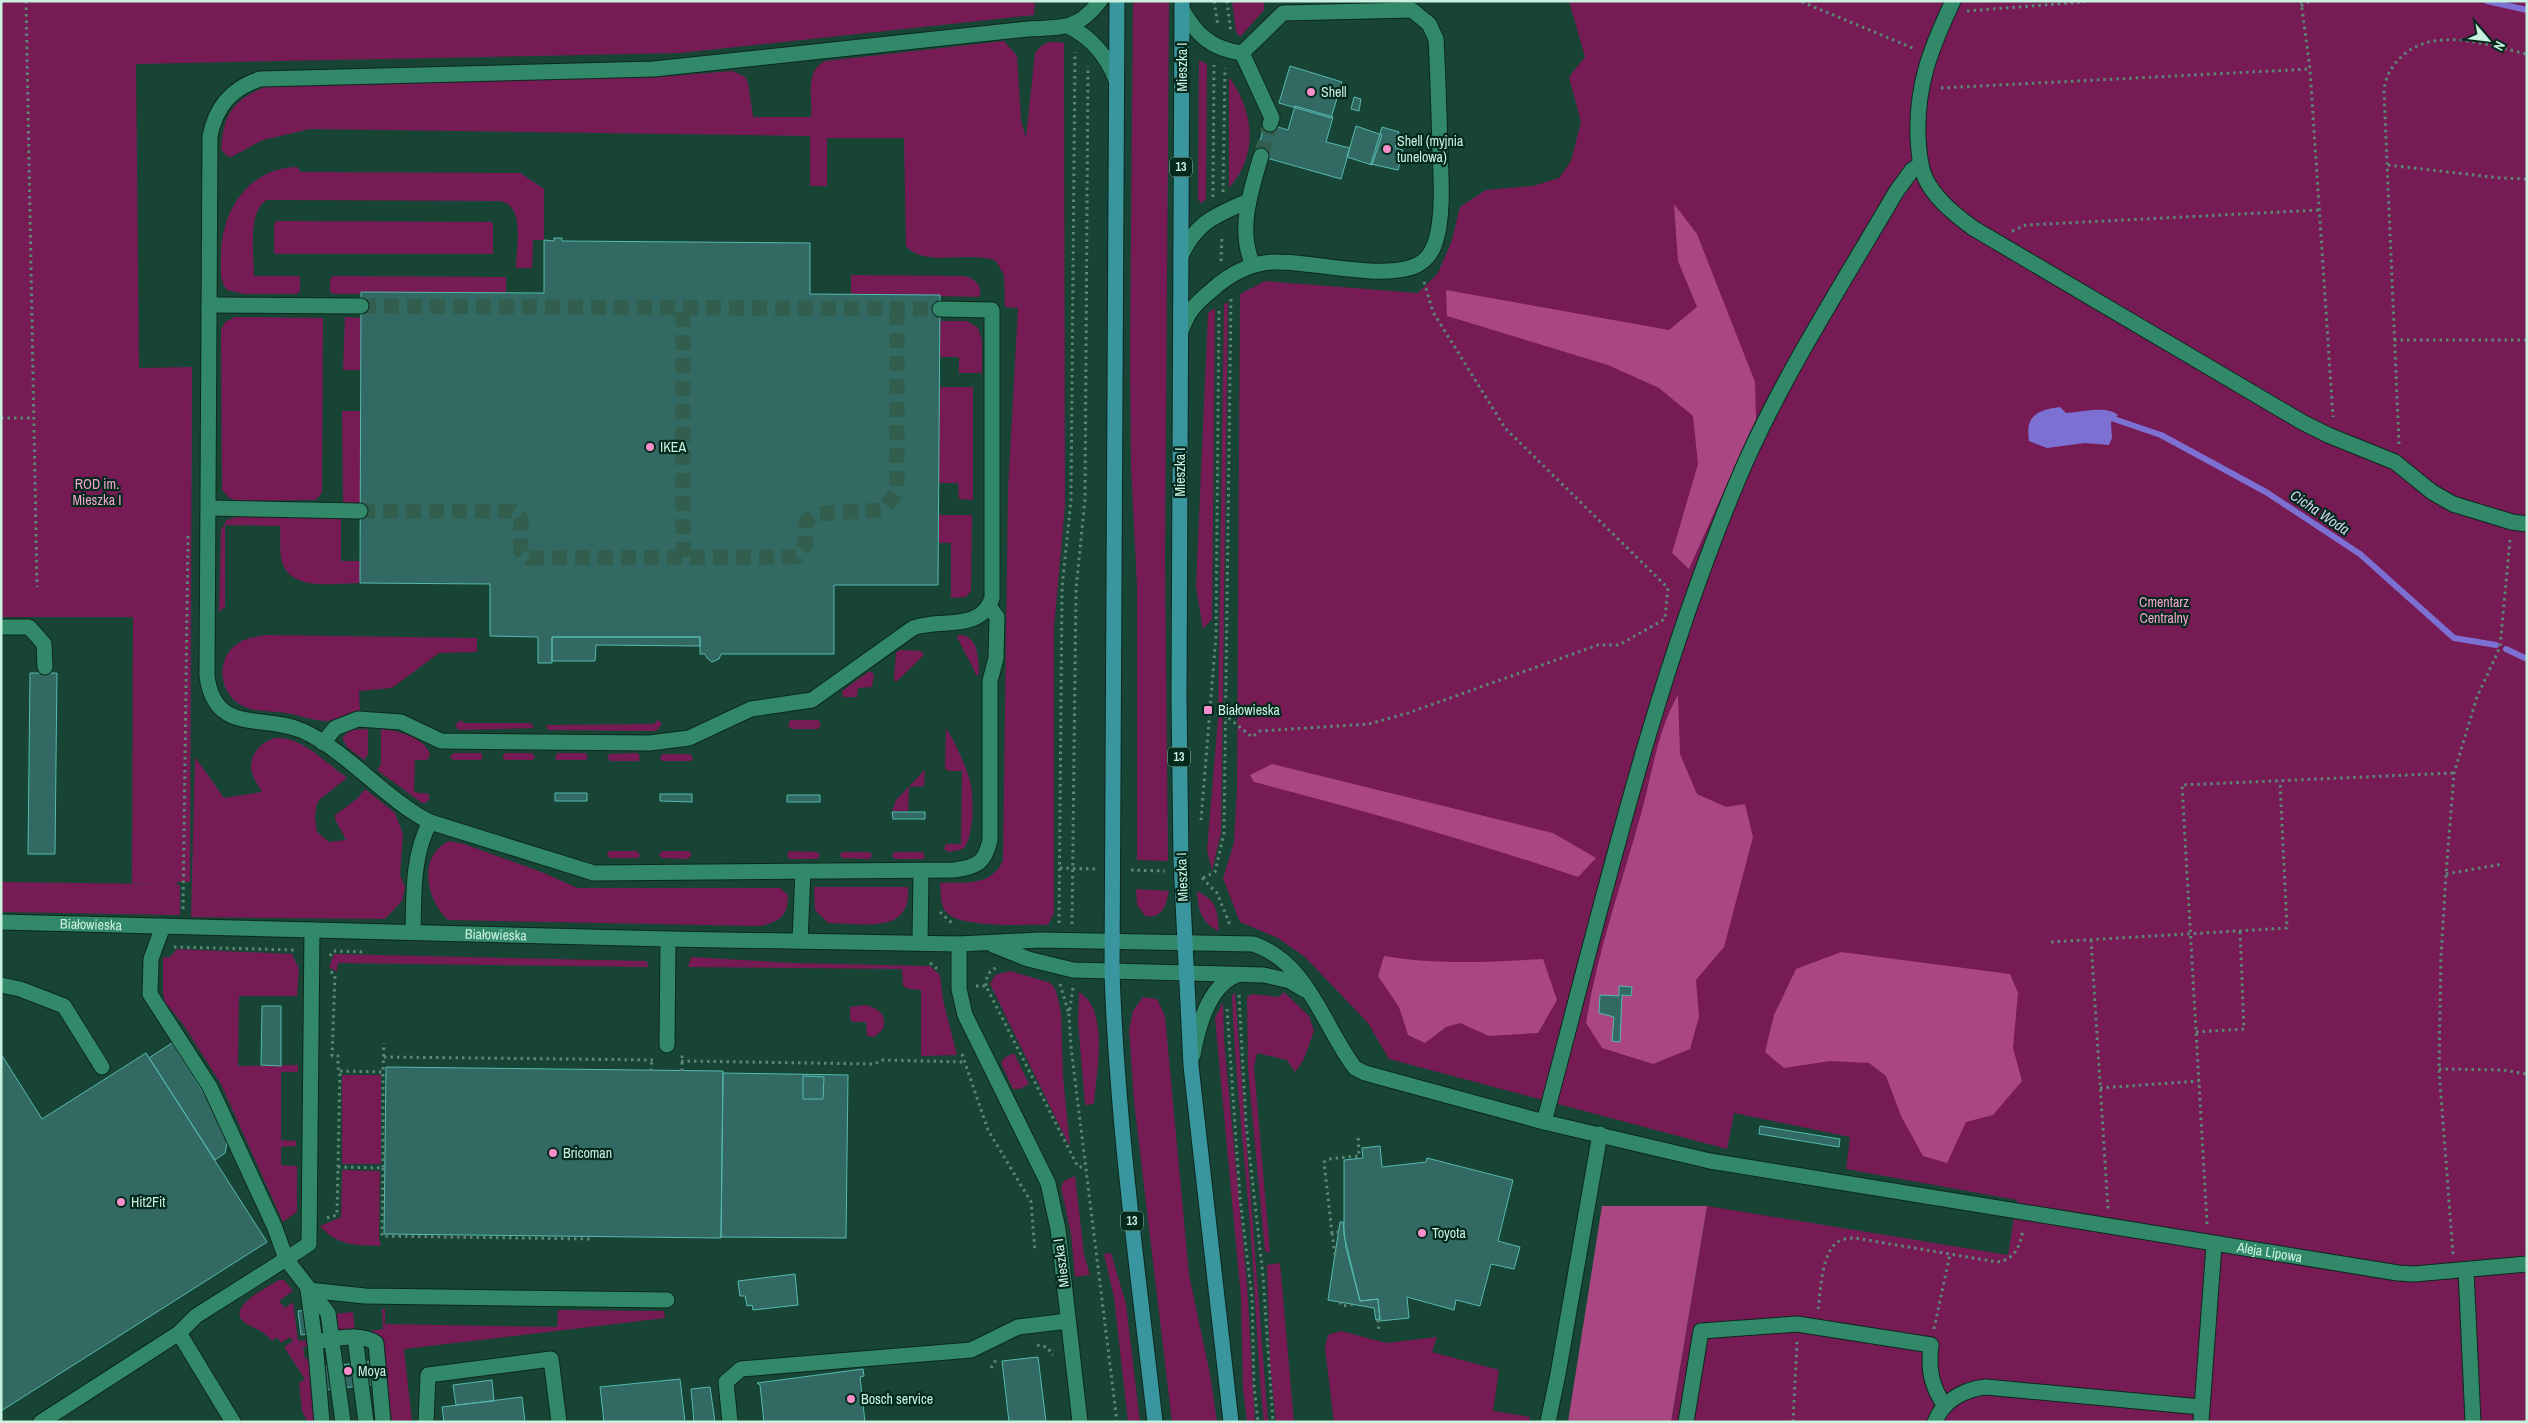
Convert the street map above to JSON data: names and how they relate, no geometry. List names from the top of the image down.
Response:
{
  "streets": {
    "main road": ["Mieszka I", "13"],
    "street": ["Białowieska", "Aleja Lipowa"]
  },
  "crossings": [
    ["Mieszka I", "Białowieska"],
    ["13", "Białowieska"]
  ],
  "water": ["Cicha Woda"],
  "parks": ["ROD im. Mieszka I", "Cmentarz Centralny"],
  "places": {
    "other": [
      "Shell",
      "Shell (myjnia tunelowa)",
      "IKEA",
      "Bricoman",
      "Hit2Fit",
      "Toyota",
      "Moya",
      "Bosch service"
    ],
    "transit": ["Białowieska"]
  },
  "north": "bottom right"
}
